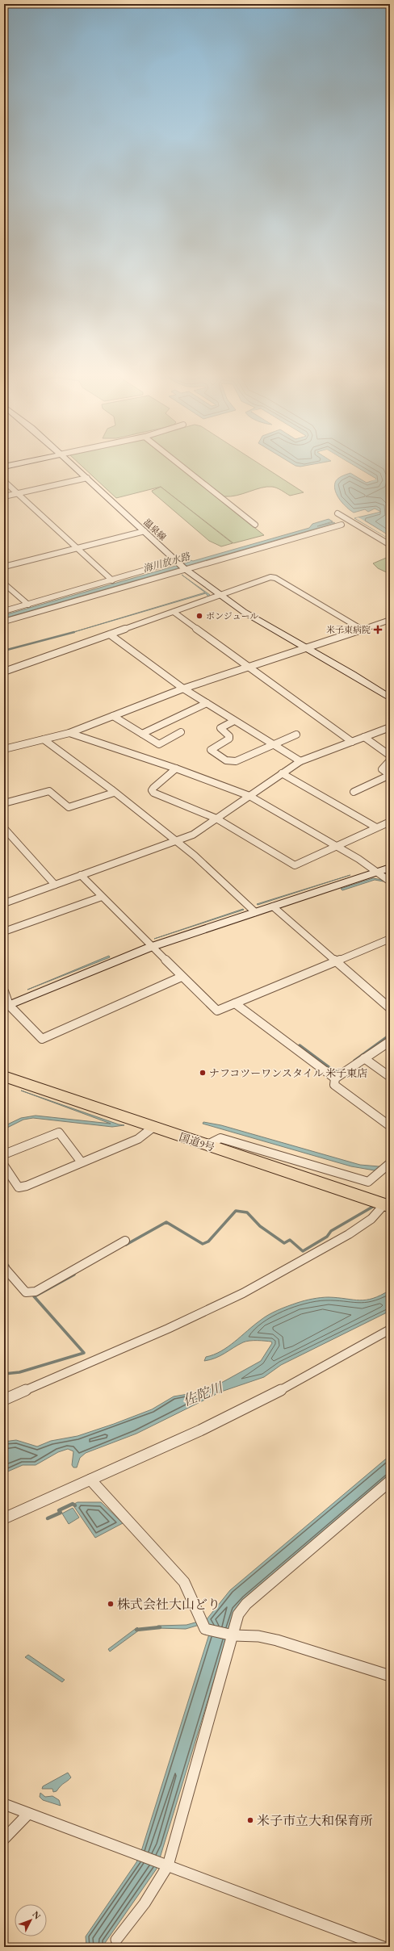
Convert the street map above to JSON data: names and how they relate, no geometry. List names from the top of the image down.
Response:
{
  "streets": {
    "highway": ["国道9号"],
    "street": ["温泉線"]
  },
  "water": ["海川放水路", "佐陀川"],
  "places": {
    "other": [
      "ボンジュール",
      "ナフコツーワンスタイル 米子東店",
      "株式会社大山どり",
      "米子市立大和保育所"
    ],
    "health": ["米子東病院"]
  },
  "north": "top right"
}
